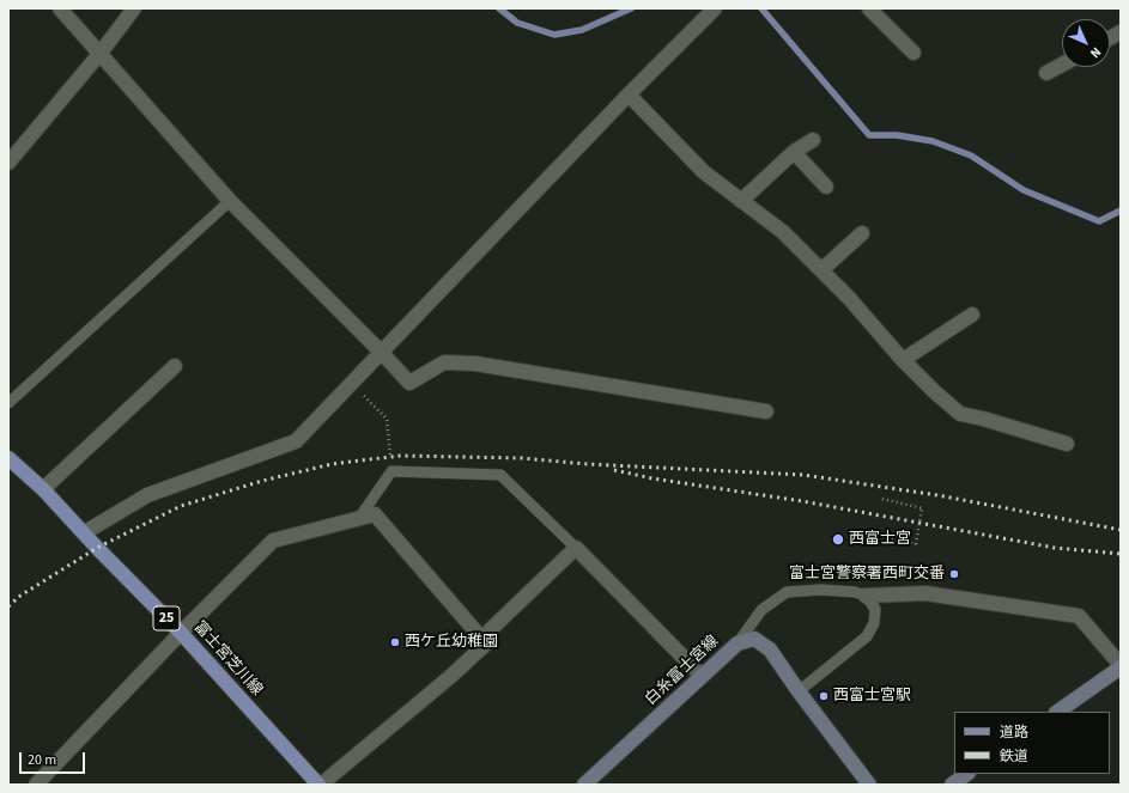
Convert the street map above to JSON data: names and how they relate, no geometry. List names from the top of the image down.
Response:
{
  "streets": {
    "main road": ["25", "富士宮芝川線", "白糸富士宮線"]
  },
  "places": [
    "西富士宮",
    "富士宮警察署西町交番",
    "西ケ丘幼稚園",
    "西富士宮駅"
  ],
  "legend": ["道路", "鉄道"],
  "scale_bar": "20 m",
  "north": "bottom right"
}
